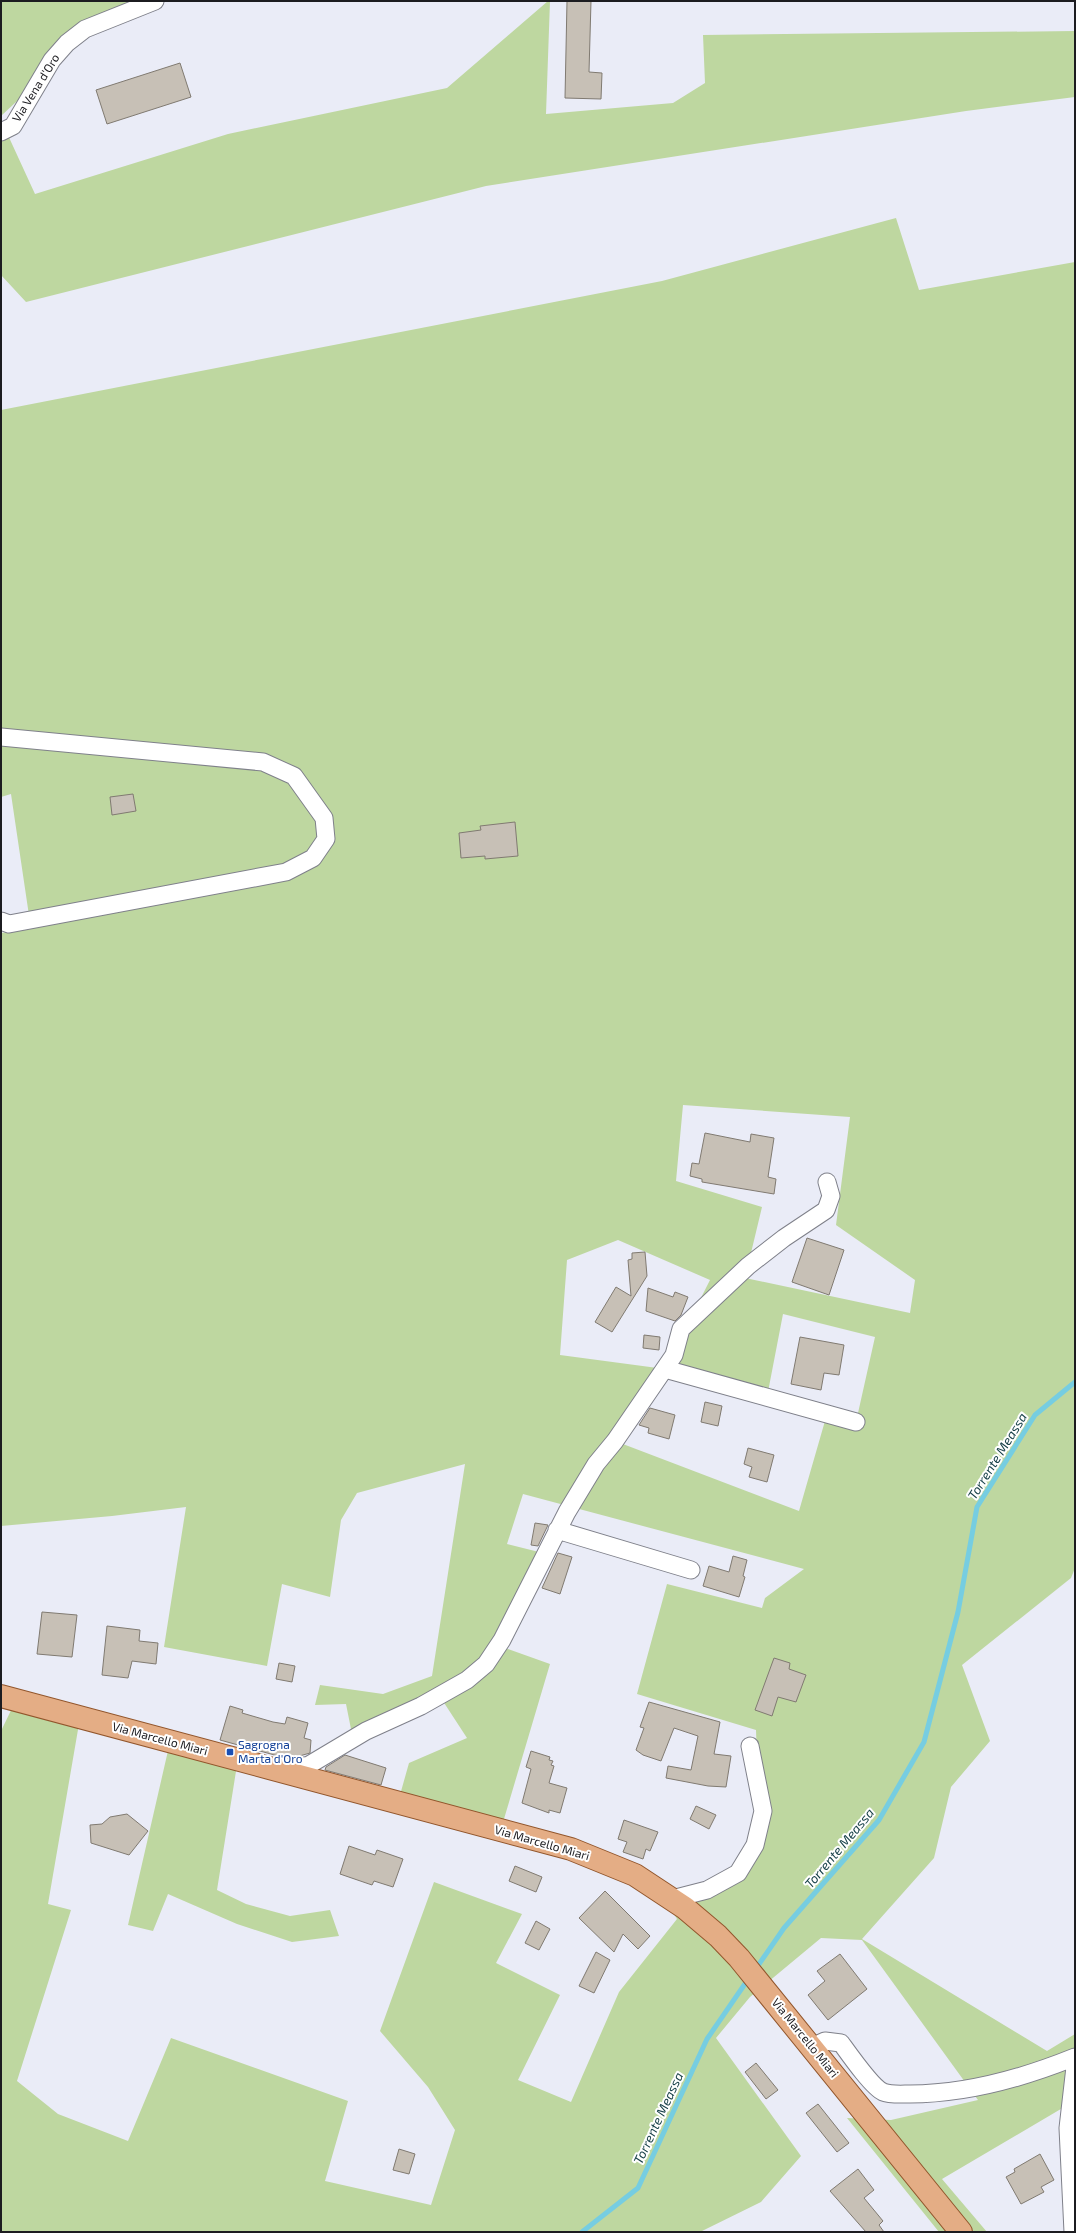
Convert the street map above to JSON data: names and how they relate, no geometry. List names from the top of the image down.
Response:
{
  "streets": {
    "main road": ["Via Marcello Miari"],
    "street": ["Via Vena d'Oro"]
  },
  "water": ["Torrente Meassa"],
  "places": {
    "transit": ["Sagrogna Marta d'Oro"]
  }
}
